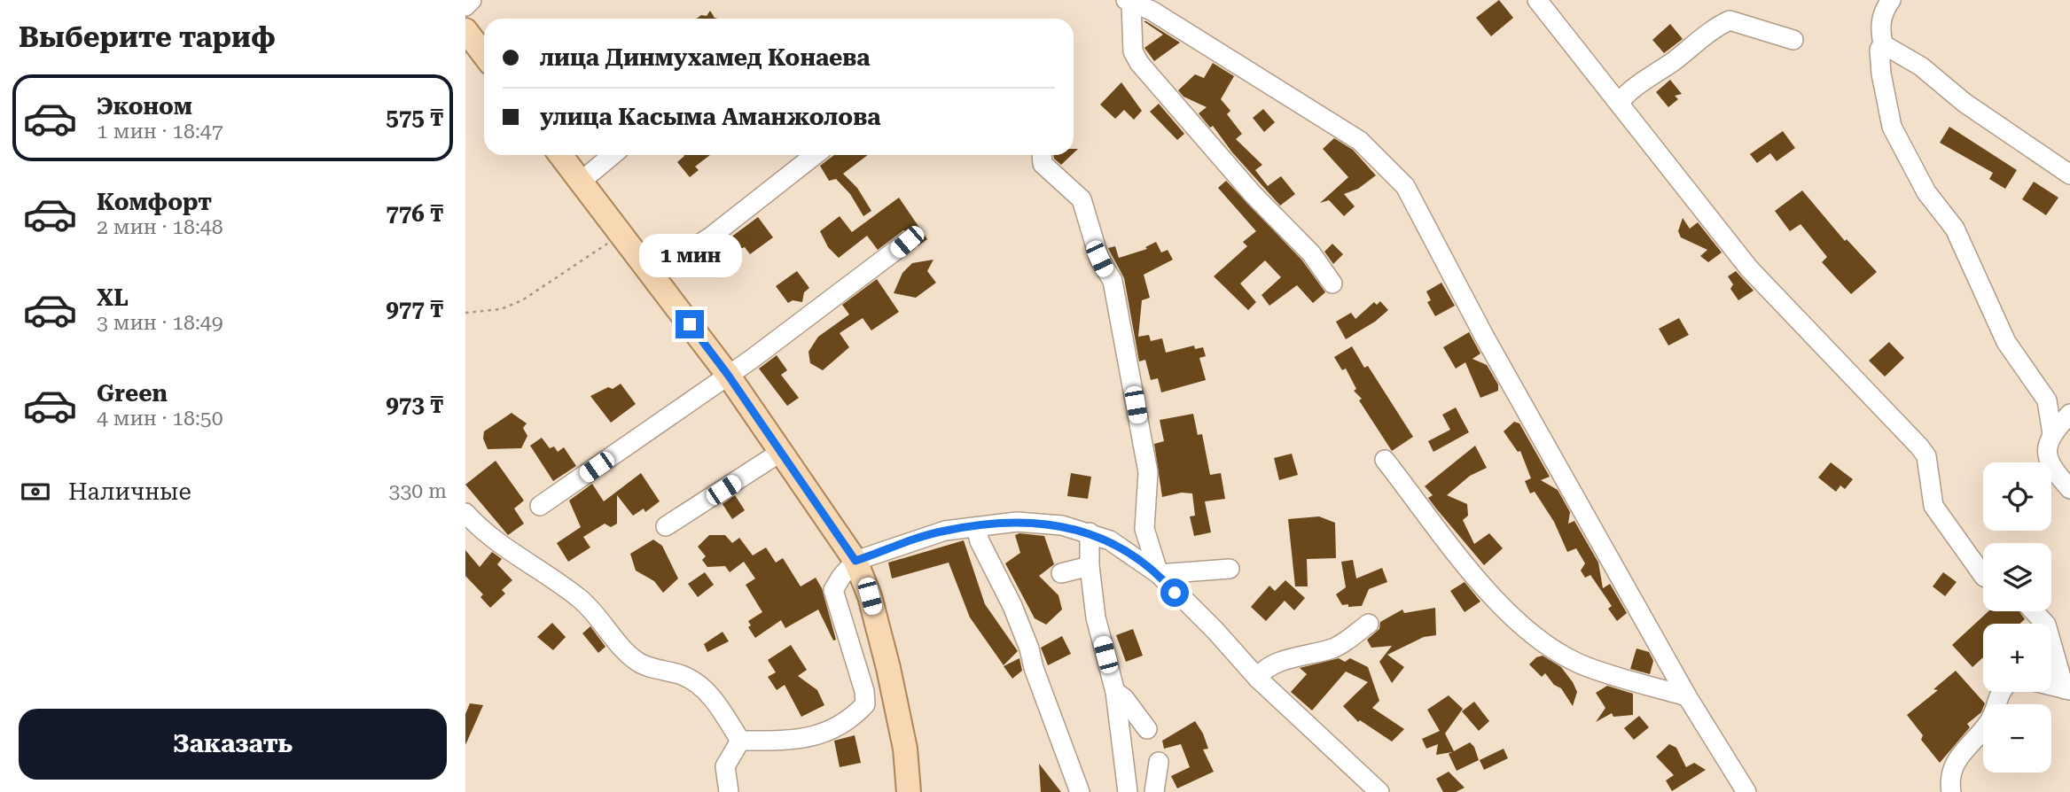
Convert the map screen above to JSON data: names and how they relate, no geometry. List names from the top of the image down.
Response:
{
  "page": {
    "heading": "Выберите тариф",
    "banner": ["лица Динмухамед Конаева", "улица Касыма Аманжолова"],
    "list": [
      {
        "name": "Эконом",
        "note": "1 мин · 18:47",
        "value": "575 ₸"
      },
      {
        "name": "Комфорт",
        "note": "2 мин · 18:48",
        "value": "776 ₸"
      },
      {
        "name": "XL",
        "note": "3 мин · 18:49",
        "value": "977 ₸"
      },
      {
        "name": "Green",
        "note": "4 мин · 18:50",
        "value": "973 ₸"
      }
    ],
    "bubble": "1 мин",
    "pay": ["Наличные", "330 m"],
    "map_buttons": ["+", "−"],
    "buttons": "Заказать"
  }
}
